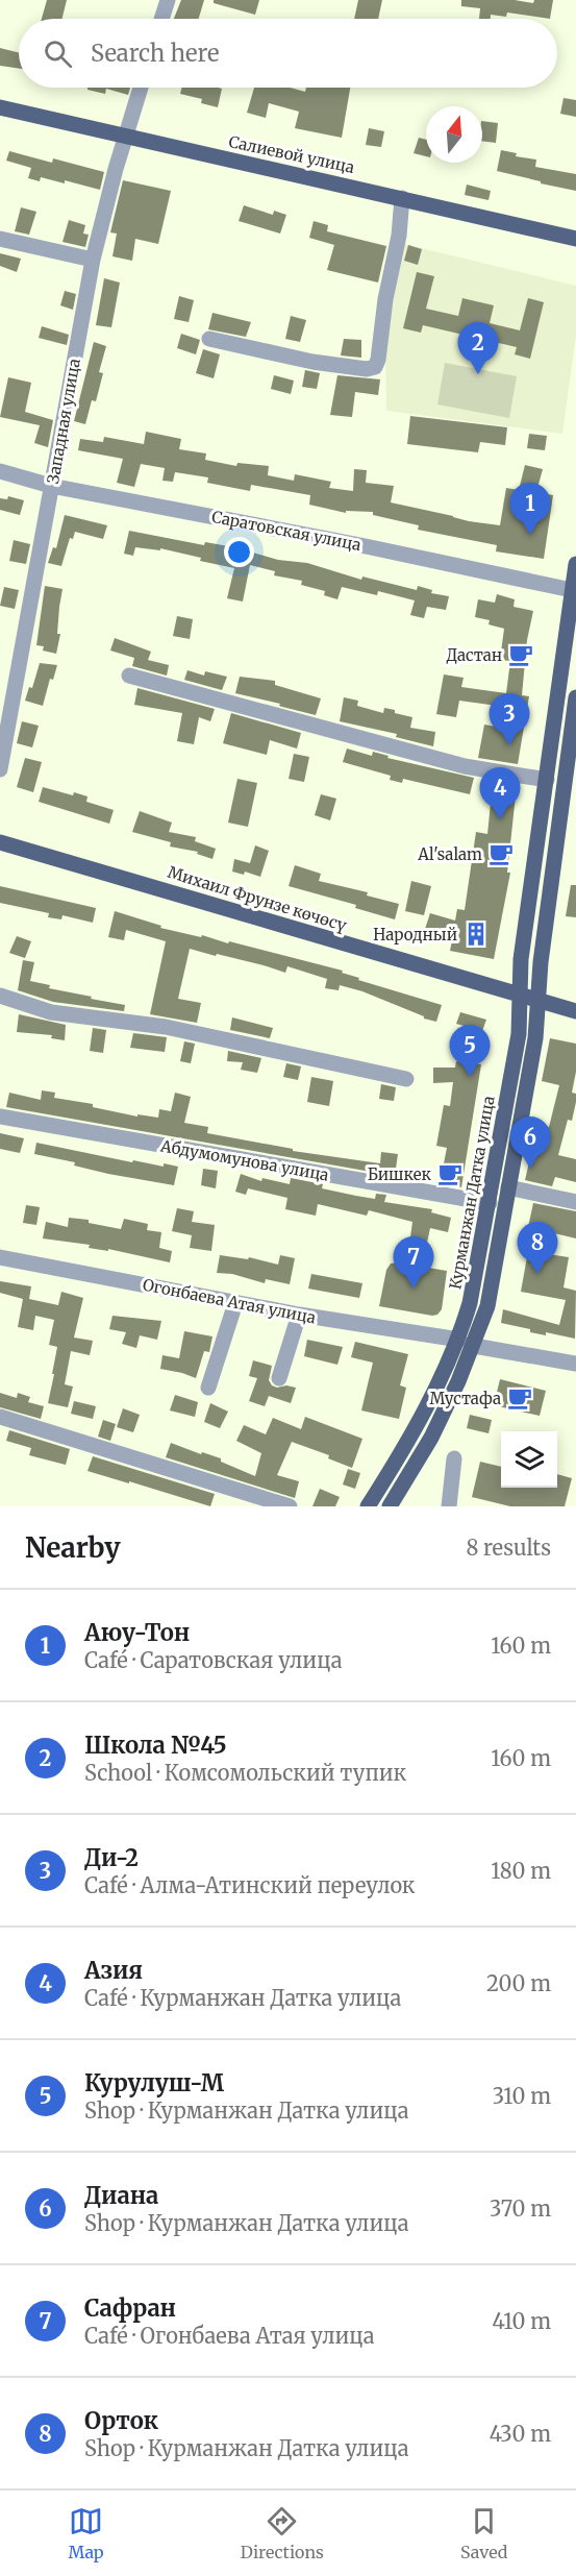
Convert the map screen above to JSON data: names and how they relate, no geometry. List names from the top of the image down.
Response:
{
  "streets": {
    "main road": ["Салиевой улица", "Михаил Фрунзе көчөсү", "Курманжан Датка улица"],
    "street": [
      "Западная улица",
      "Саратовская улица",
      "Абдумомунова улица",
      "Огонбаева Атая улица"
    ]
  },
  "crossings": [
    ["Салиевой улица", "Западная улица"],
    ["Западная улица", "Саратовская улица"],
    ["Саратовская улица", "Курманжан Датка улица"],
    ["Михаил Фрунзе көчөсү", "Курманжан Датка улица"],
    ["Абдумомунова улица", "Курманжан Датка улица"],
    ["Курманжан Датка улица", "Огонбаева Атая улица"]
  ],
  "places": {
    "cafe": [
      "Дастан",
      "Al'salam",
      "Бишкек",
      "Мустафа"
    ],
    "building": ["Народный"]
  },
  "north": "top",
  "page": {
    "search": "Search here",
    "pins": [
      "2",
      "1",
      "3",
      "4",
      "5",
      "6",
      "8",
      "7"
    ],
    "heading": ["Nearby", "8 results"],
    "list": [
      {
        "mark": "1",
        "name": "Аюу-Тон",
        "note": "Café · Саратовская улица",
        "value": "160 m"
      },
      {
        "mark": "2",
        "name": "Школа №45",
        "note": "School · Комсомольский тупик",
        "value": "160 m"
      },
      {
        "mark": "3",
        "name": "Ди-2",
        "note": "Café · Алма-Атинский переулок",
        "value": "180 m"
      },
      {
        "mark": "4",
        "name": "Азия",
        "note": "Café · Курманжан Датка улица",
        "value": "200 m"
      },
      {
        "mark": "5",
        "name": "Курулуш-М",
        "note": "Shop · Курманжан Датка улица",
        "value": "310 m"
      },
      {
        "mark": "6",
        "name": "Диана",
        "note": "Shop · Курманжан Датка улица",
        "value": "370 m"
      },
      {
        "mark": "7",
        "name": "Сафран",
        "note": "Café · Огонбаева Атая улица",
        "value": "410 m"
      },
      {
        "mark": "8",
        "name": "Орток",
        "note": "Shop · Курманжан Датка улица",
        "value": "430 m"
      }
    ],
    "nav": ["Map", "Directions", "Saved"]
  }
}
